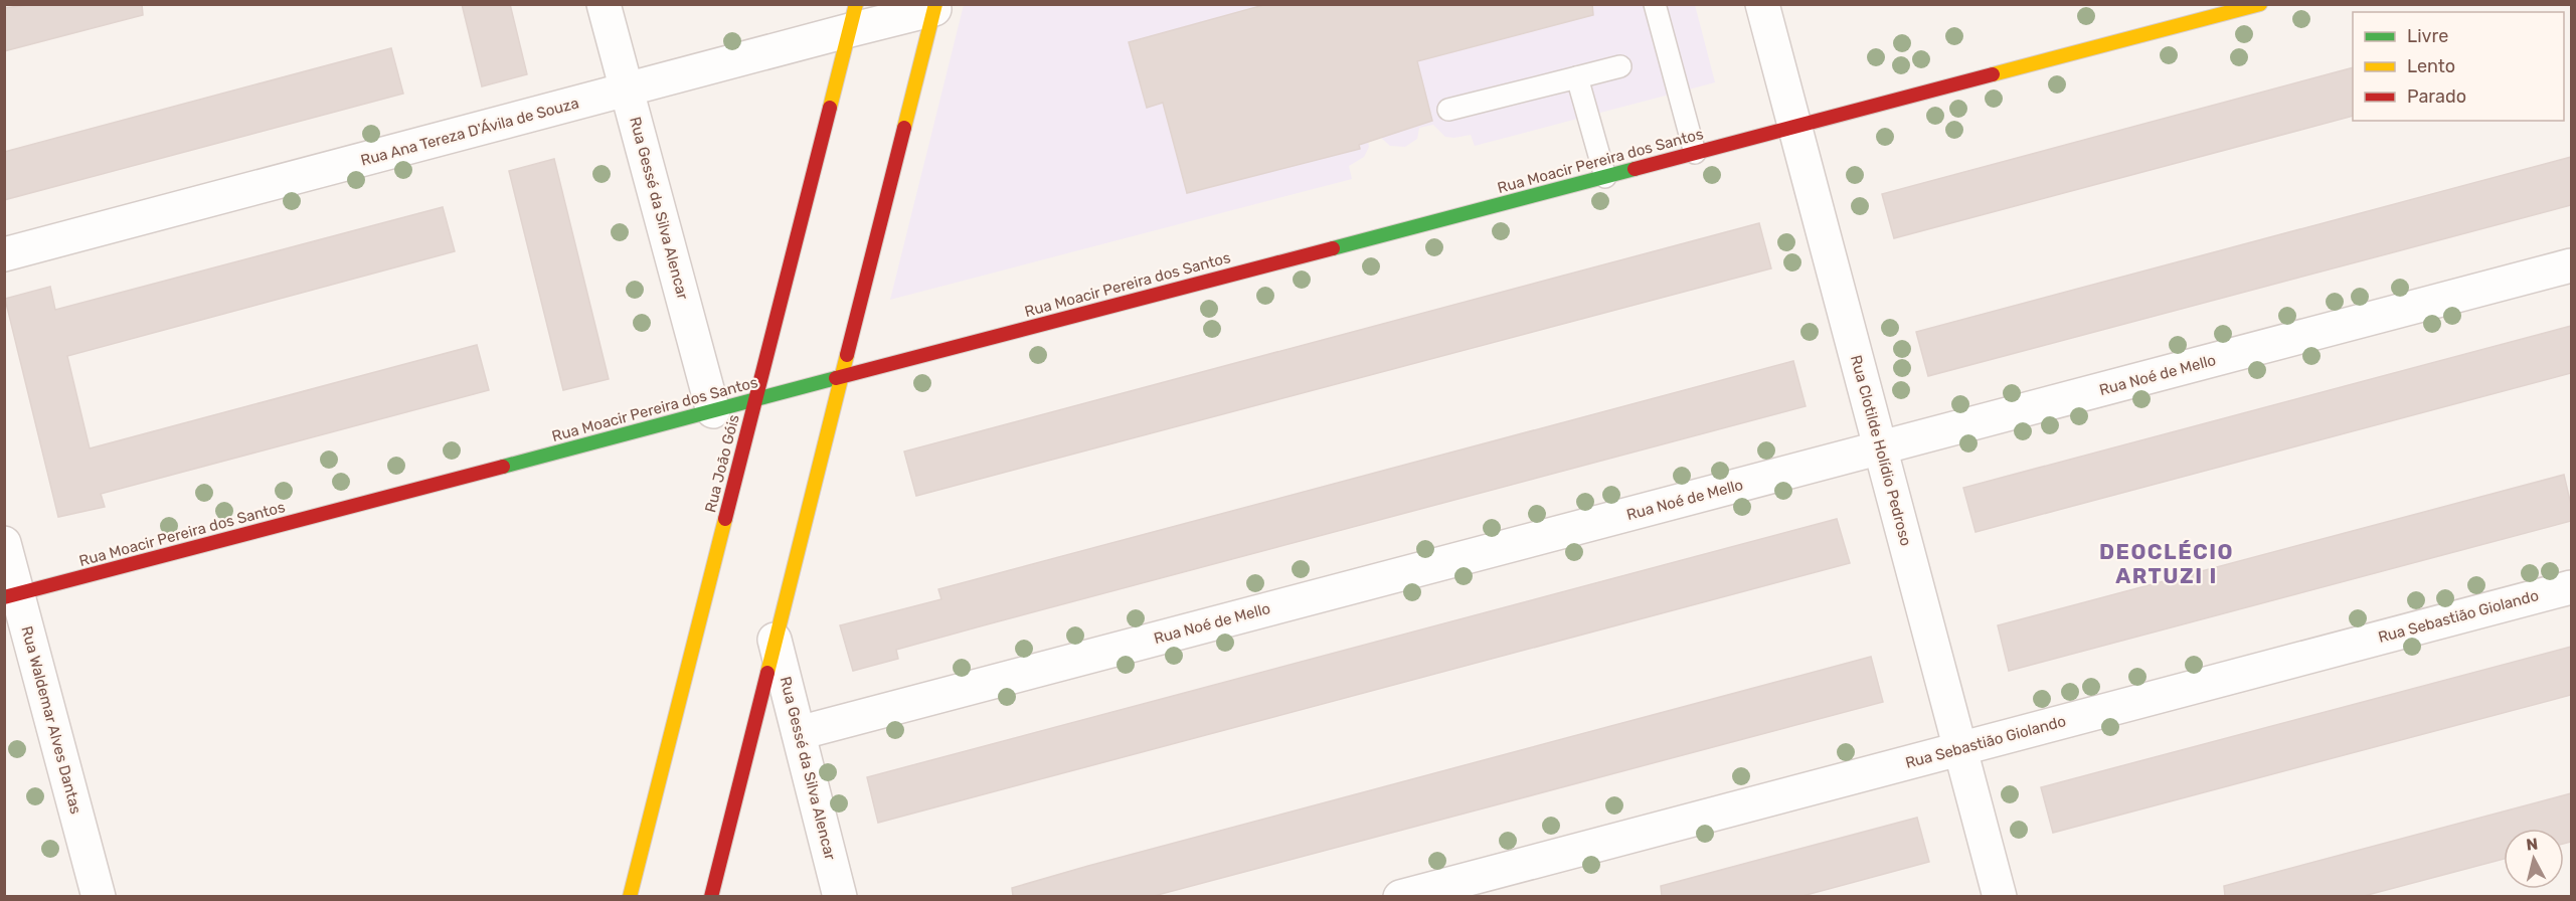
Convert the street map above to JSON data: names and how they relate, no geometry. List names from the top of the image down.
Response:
{
  "streets": {
    "street": [
      "Rua Ana Tereza D'Ávila de Souza",
      "Rua Moacir Pereira dos Santos",
      "Rua Gessé da Silva Alencar",
      "Rua Noé de Mello",
      "Rua Clotilde Holídio Pedroso",
      "Rua João Góis",
      "Rua Sebastião Giolando",
      "Rua Waldemar Alves Dantas"
    ]
  },
  "crossings": [
    ["Rua Ana Tereza D'Ávila de Souza", "Rua Gessé da Silva Alencar"],
    ["Rua Ana Tereza D'Ávila de Souza", "Rua João Góis"],
    ["Rua Moacir Pereira dos Santos", "Rua Gessé da Silva Alencar"],
    ["Rua Moacir Pereira dos Santos", "Rua Clotilde Holídio Pedroso"],
    ["Rua Moacir Pereira dos Santos", "Rua João Góis"],
    ["Rua Moacir Pereira dos Santos", "Rua Waldemar Alves Dantas"],
    ["Rua Gessé da Silva Alencar", "Rua Noé de Mello"],
    ["Rua Noé de Mello", "Rua Clotilde Holídio Pedroso"],
    ["Rua Clotilde Holídio Pedroso", "Rua Sebastião Giolando"]
  ],
  "districts": ["DEOCLÉCIO ARTUZI I"],
  "legend": ["Livre", "Lento", "Parado"],
  "north": "top"
}
